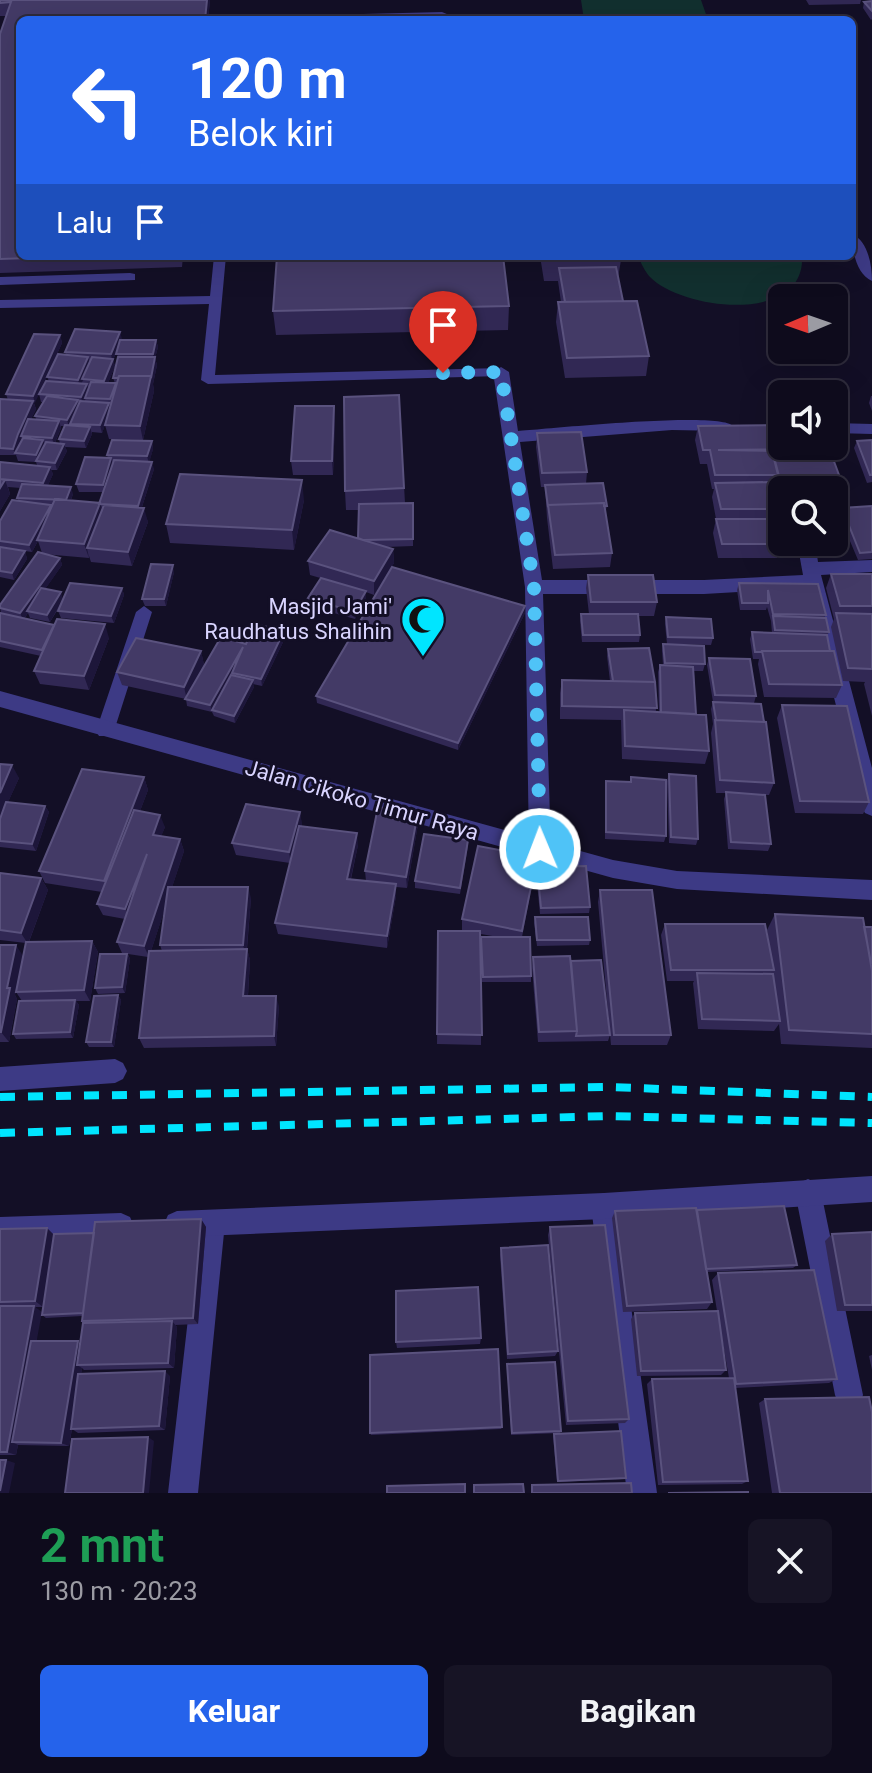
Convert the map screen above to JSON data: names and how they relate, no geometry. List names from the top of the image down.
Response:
{
  "streets": {
    "street": ["Jalan Cikoko Timur Raya"]
  },
  "places": {
    "mosque": ["Masjid Jami' Raudhatus Shalihin"]
  },
  "north": "left",
  "page": {
    "turn": ["120 m", "Belok kiri"],
    "then": "Lalu",
    "heading": ["2 mnt", "130 m · 20:23"],
    "buttons": ["Keluar", "Bagikan"]
  }
}
